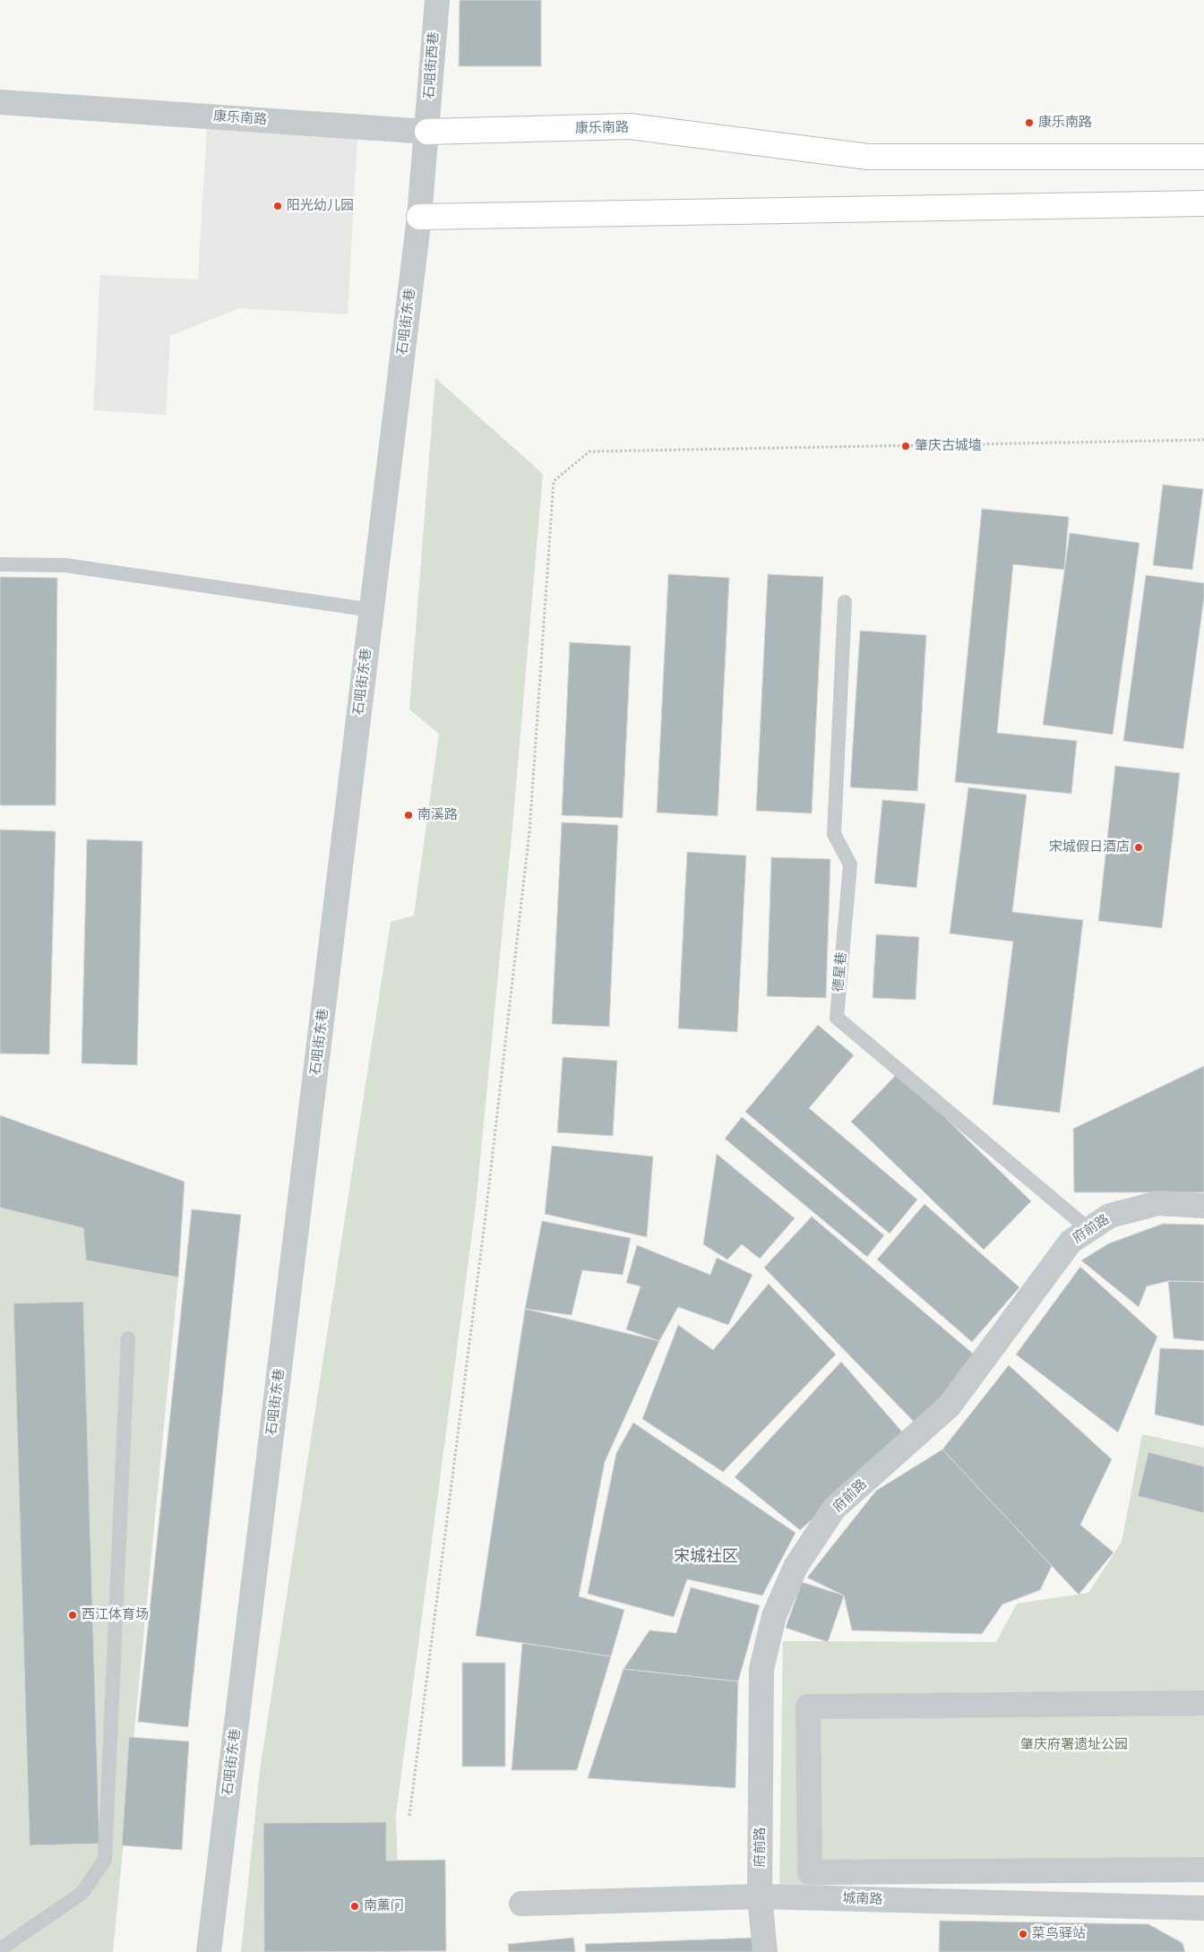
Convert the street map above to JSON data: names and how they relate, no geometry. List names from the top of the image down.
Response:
{
  "streets": {
    "street": [
      "石咀街西巷",
      "康乐南路",
      "石咀街东巷",
      "府前路",
      "城南路"
    ],
    "lane": ["德星巷"]
  },
  "crossings": [
    ["石咀街西巷", "康乐南路"],
    ["石咀街西巷", "石咀街东巷"],
    ["康乐南路", "石咀街东巷"],
    ["德星巷", "府前路"],
    ["府前路", "城南路"]
  ],
  "districts": ["宋城社区"],
  "parks": ["肇庆府署遗址公园"],
  "places": [
    "康乐南路",
    "阳光幼儿园",
    "肇庆古城墙",
    "南溪路",
    "宋城假日酒店",
    "西江体育场",
    "南薰门",
    "菜鸟驿站"
  ]
}
